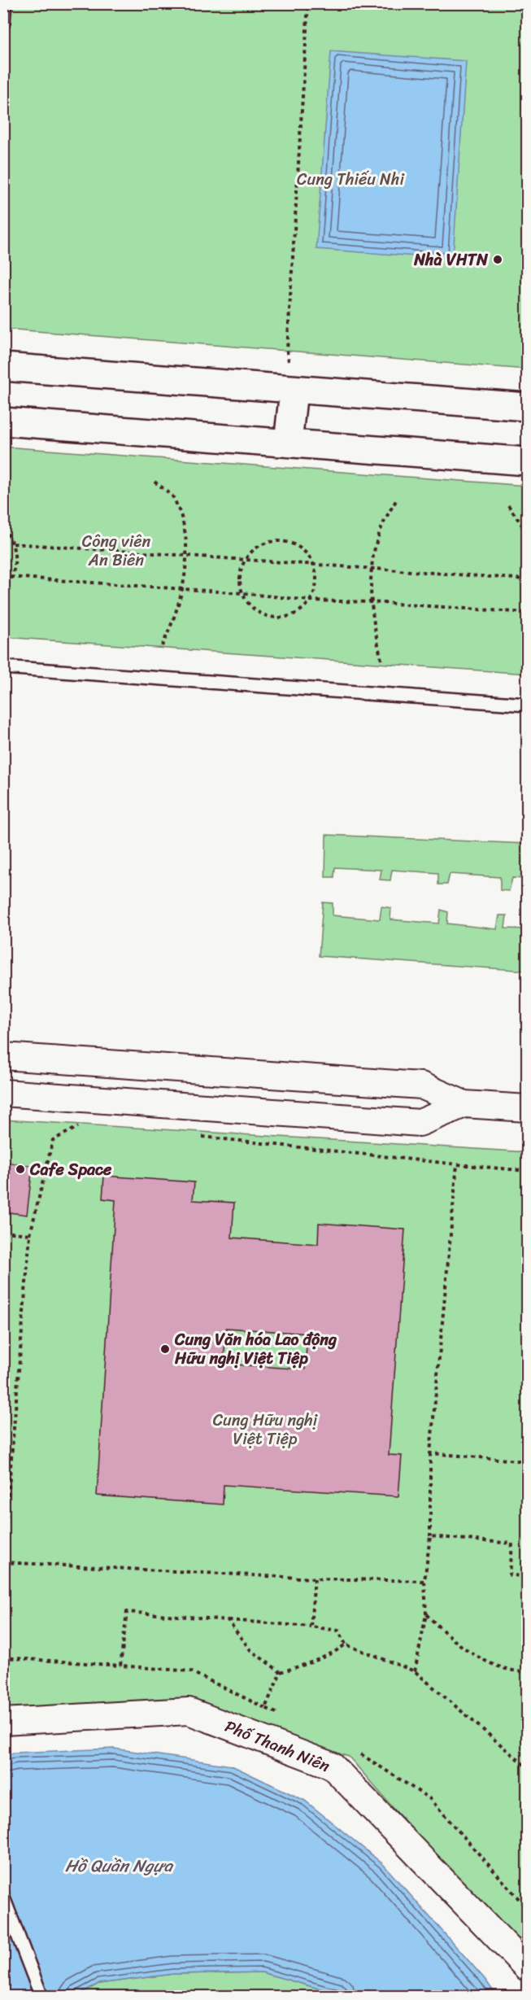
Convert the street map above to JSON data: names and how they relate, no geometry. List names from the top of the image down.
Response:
{
  "streets": {
    "street": ["Phố Thanh Niên"]
  },
  "water": ["Hồ Quần Ngựa"],
  "parks": ["Cung Thiếu Nhi", "Công viên An Biên", "Cung Hữu nghị Việt Tiệp"],
  "places": ["Nhà VHTN", "Cafe Space", "Cung Văn hóa Lao động Hữu nghị Việt Tiệp"]
}
